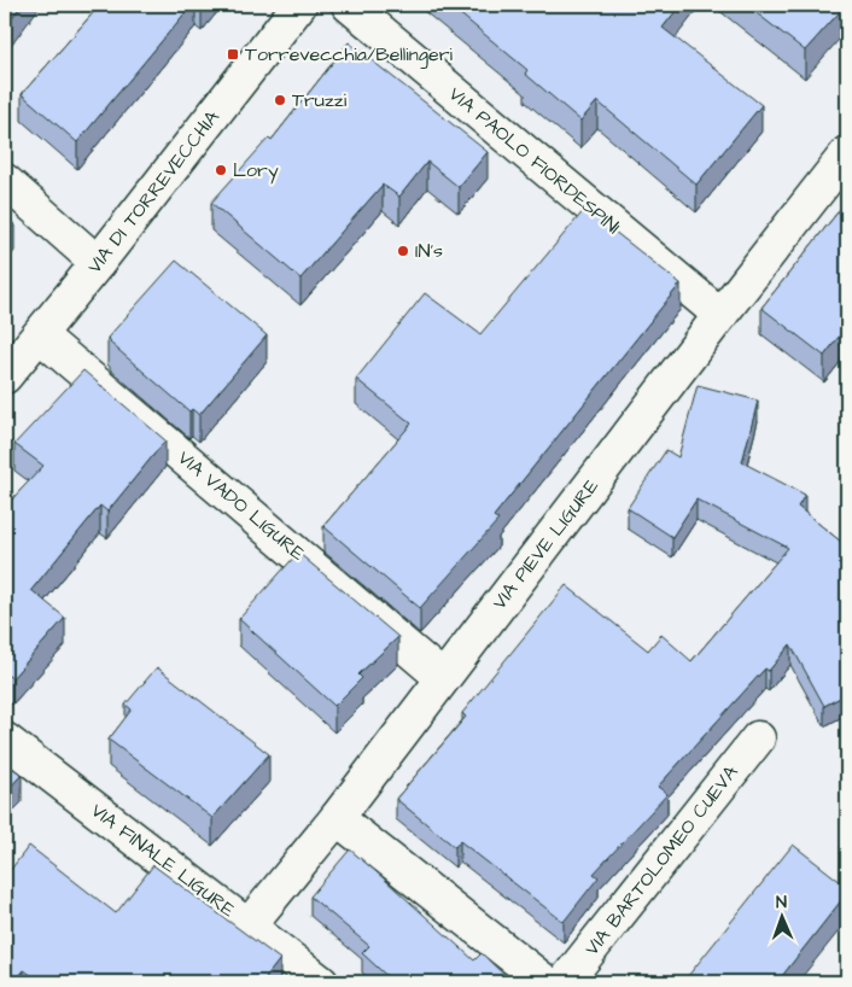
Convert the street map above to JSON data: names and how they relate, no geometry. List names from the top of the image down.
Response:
{
  "streets": {
    "street": [
      "VIA PAOLO FIORDESPINI",
      "VIA DI TORREVECCHIA",
      "VIA VADO LIGURE",
      "VIA PIEVE LIGURE",
      "VIA FINALE LIGURE",
      "VIA BARTOLOMEO CUEVA"
    ]
  },
  "crossings": [
    ["VIA PAOLO FIORDESPINI", "VIA PIEVE LIGURE"],
    ["VIA DI TORREVECCHIA", "VIA VADO LIGURE"],
    ["VIA VADO LIGURE", "VIA PIEVE LIGURE"],
    ["VIA PIEVE LIGURE", "VIA FINALE LIGURE"]
  ],
  "places": {
    "transit": ["Torrevecchia/Bellingeri"],
    "other": ["Truzzi", "Lory", "IN's"]
  },
  "north": "top"
}
